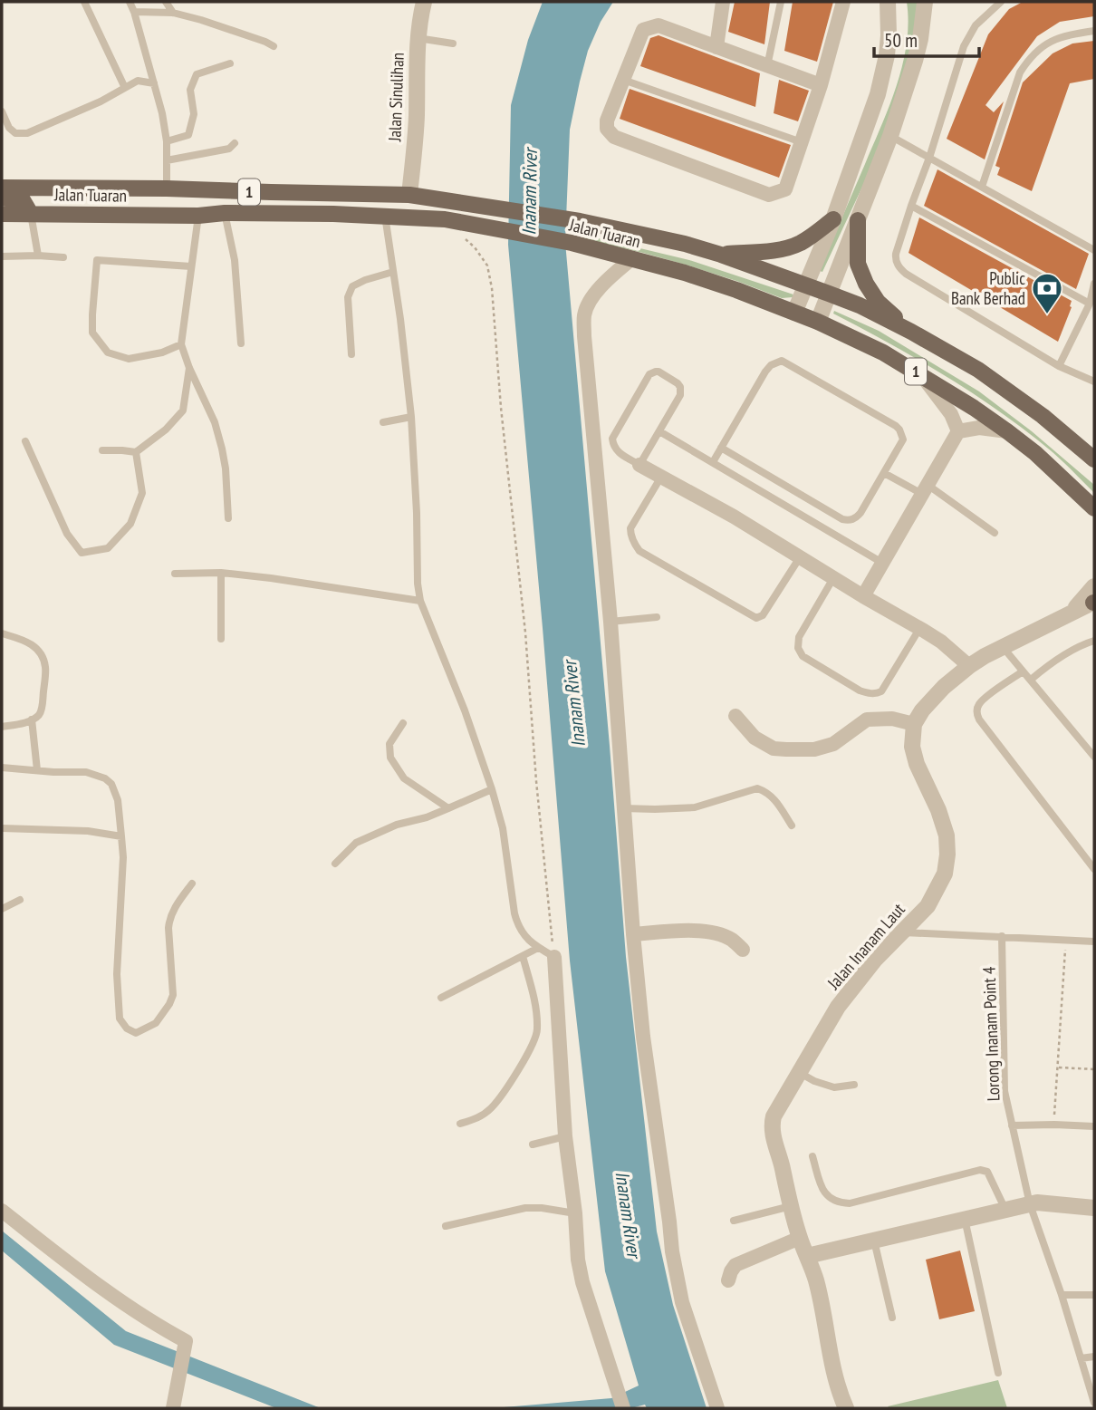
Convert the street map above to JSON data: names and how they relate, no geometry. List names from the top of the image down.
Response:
{
  "streets": {
    "main road": ["1", "Jalan Tuaran"],
    "street": ["Jalan Sinulihan", "Jalan Inanam Laut"],
    "lane": ["Lorong Inanam Point 4"]
  },
  "crossings": [
    ["Jalan Sinulihan", "Jalan Tuaran"]
  ],
  "water": ["Inanam River"],
  "places": {
    "bank": ["Public Bank Berhad"]
  },
  "scale_bar": "50 m"
}
